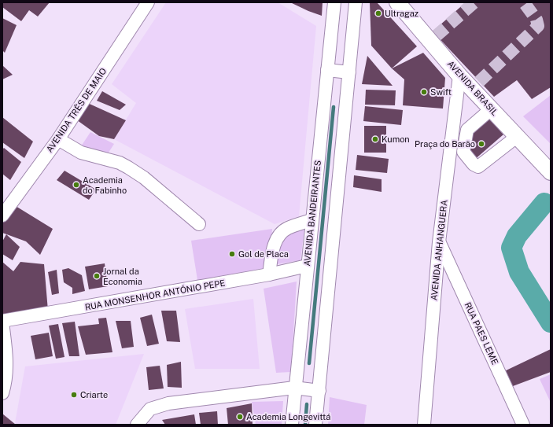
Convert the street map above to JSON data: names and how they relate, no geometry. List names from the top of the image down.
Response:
{
  "streets": {
    "main road": ["AVENIDA BRASIL"],
    "street": [
      "AVENIDA TRÊS DE MAIO",
      "AVENIDA BANDEIRANTES",
      "AVENIDA ANHANGUERA",
      "RUA MONSENHOR ANTÓNIO PEPE",
      "RUA PAES LEME"
    ]
  },
  "crossings": [
    ["AVENIDA BRASIL", "AVENIDA ANHANGUERA"],
    ["AVENIDA BANDEIRANTES", "RUA MONSENHOR ANTÓNIO PEPE"],
    ["AVENIDA ANHANGUERA", "RUA PAES LEME"]
  ],
  "places": [
    "Ultragaz",
    "Swift",
    "Kumon",
    "Praça do Barão",
    "Academia do Fabinho",
    "Gol de Placa",
    "Jornal da Economia",
    "Criarte",
    "Academia Longevittá"
  ]
}
